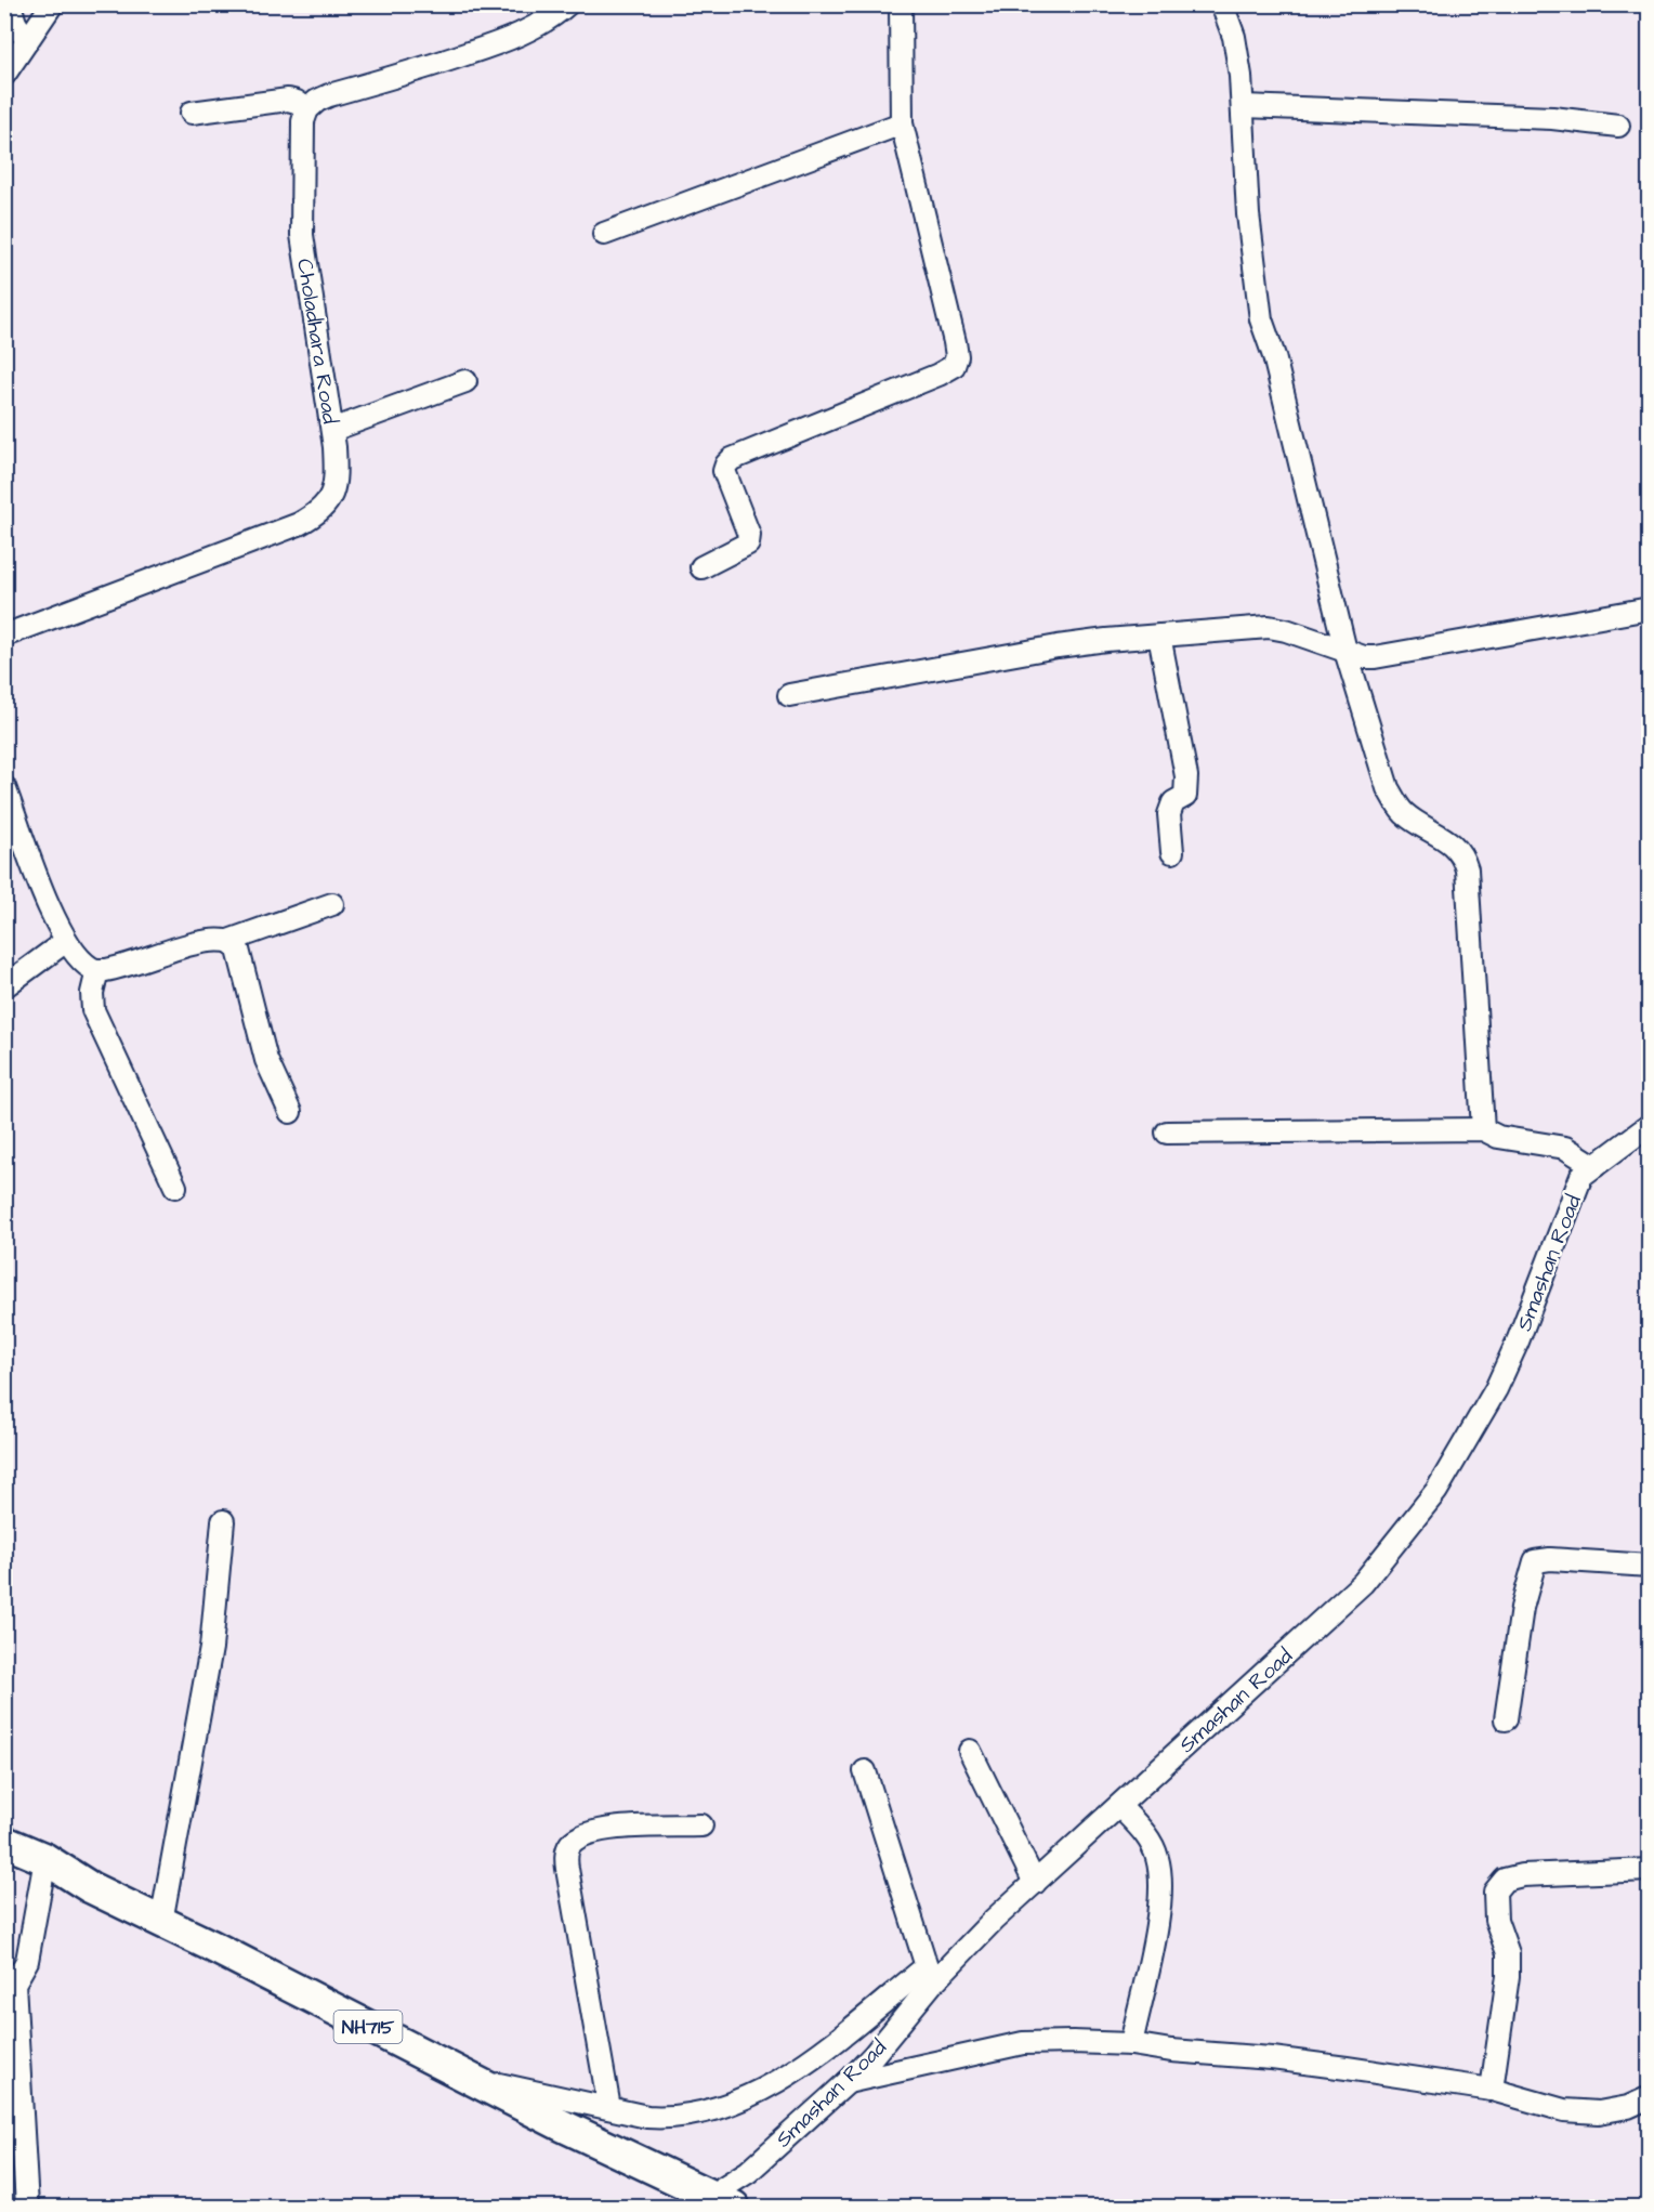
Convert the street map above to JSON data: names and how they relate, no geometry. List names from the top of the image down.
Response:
{
  "streets": {
    "highway": ["NH715"],
    "street": ["Choladhara Road", "Smashan Road"]
  },
  "crossings": [
    ["Smashan Road", "NH715"]
  ]
}
